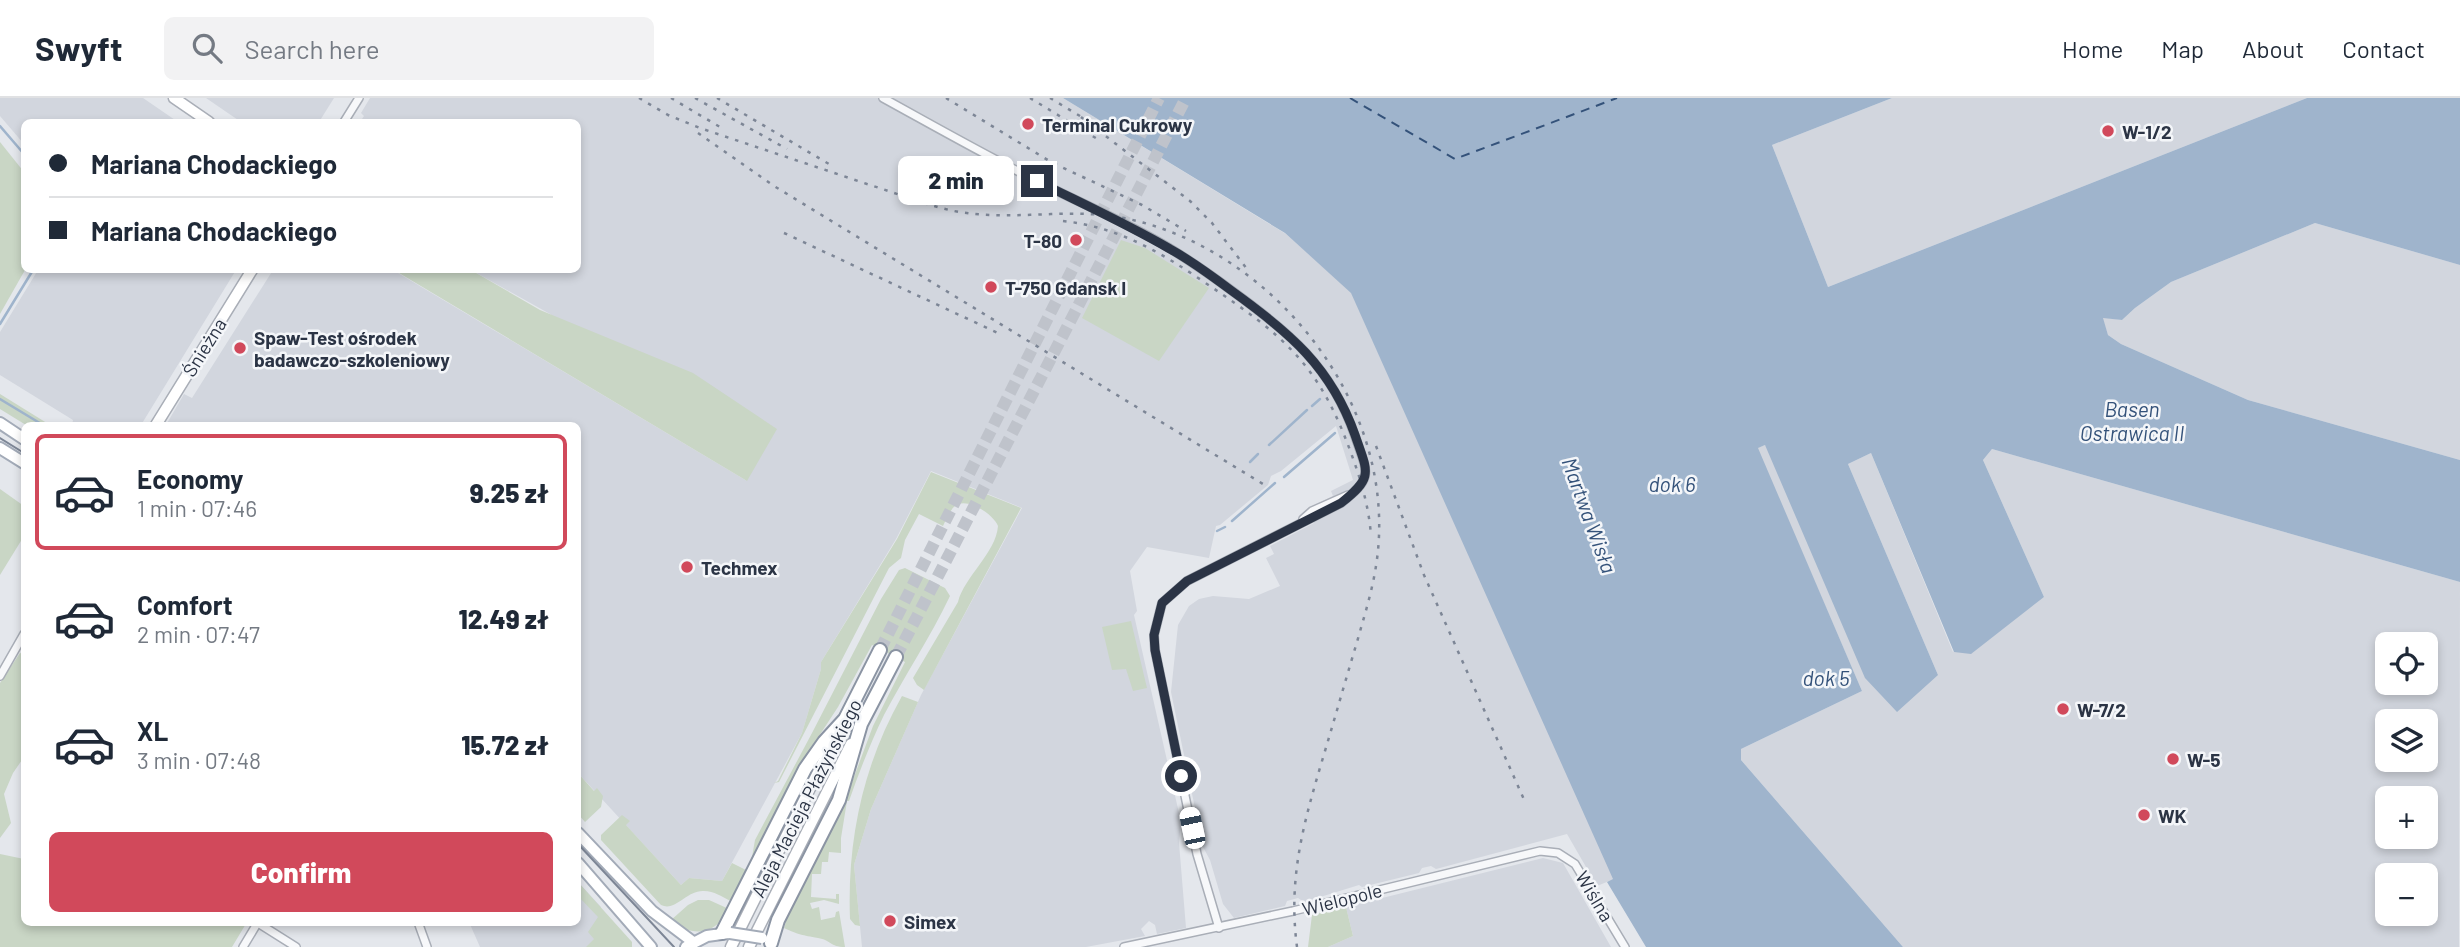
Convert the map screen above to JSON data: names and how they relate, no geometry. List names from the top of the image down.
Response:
{
  "streets": {
    "highway": ["Aleja Macieja Płażyńskiego"],
    "main road": ["Śnieżna"],
    "street": ["Wiślna", "Wielopole"]
  },
  "crossings": [
    ["Wiślna", "Wielopole"]
  ],
  "water": [
    "Basen Ostrawica II",
    "dok 6",
    "Martwa Wisła",
    "dok 5"
  ],
  "places": [
    "Terminal Cukrowy",
    "W-1/2",
    "T-80",
    "T-750 Gdansk I",
    "Spaw-Test ośrodek badawczo-szkoleniowy",
    "Techmex",
    "W-7/2",
    "W-5",
    "WK",
    "Simex"
  ],
  "page": {
    "header": "Swyft",
    "search": "Search here",
    "nav": [
      "Home",
      "Map",
      "About",
      "Contact"
    ],
    "banner": ["Mariana Chodackiego", "Mariana Chodackiego"],
    "bubble": "2 min",
    "list": [
      {
        "name": "Economy",
        "note": "1 min · 07:46",
        "value": "9.25 zł"
      },
      {
        "name": "Comfort",
        "note": "2 min · 07:47",
        "value": "12.49 zł"
      },
      {
        "name": "XL",
        "note": "3 min · 07:48",
        "value": "15.72 zł"
      }
    ],
    "map_buttons": ["+", "−"],
    "buttons": "Confirm"
  }
}
